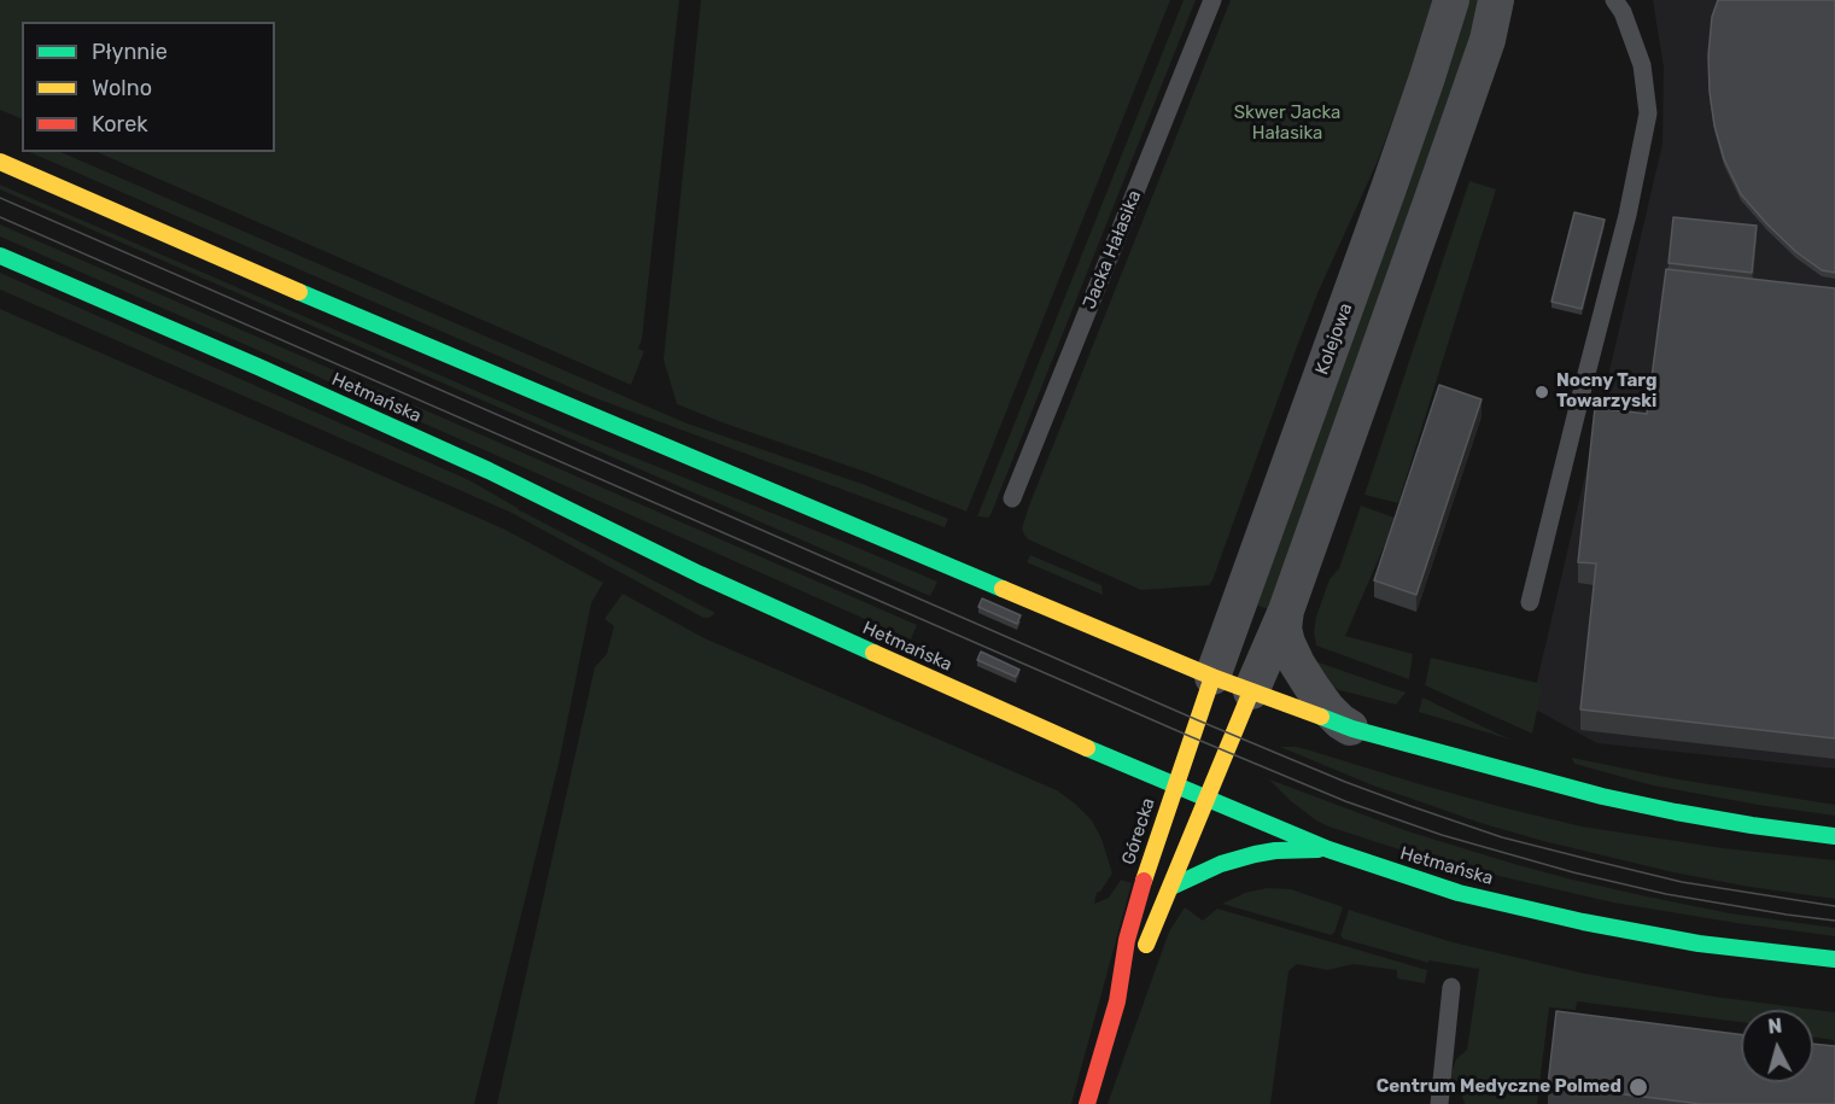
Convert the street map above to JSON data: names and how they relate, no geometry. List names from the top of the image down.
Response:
{
  "streets": {
    "main road": ["Hetmańska", "Górecka"],
    "street": ["Kolejowa"],
    "lane": ["Jacka Hałasika"]
  },
  "crossings": [
    ["Kolejowa", "Górecka"],
    ["Hetmańska", "Górecka"]
  ],
  "parks": ["Skwer Jacka Hałasika"],
  "places": ["Nocny Targ Towarzyski", "Centrum Medyczne Polmed"],
  "legend": ["Płynnie", "Wolno", "Korek"],
  "north": "top"
}
